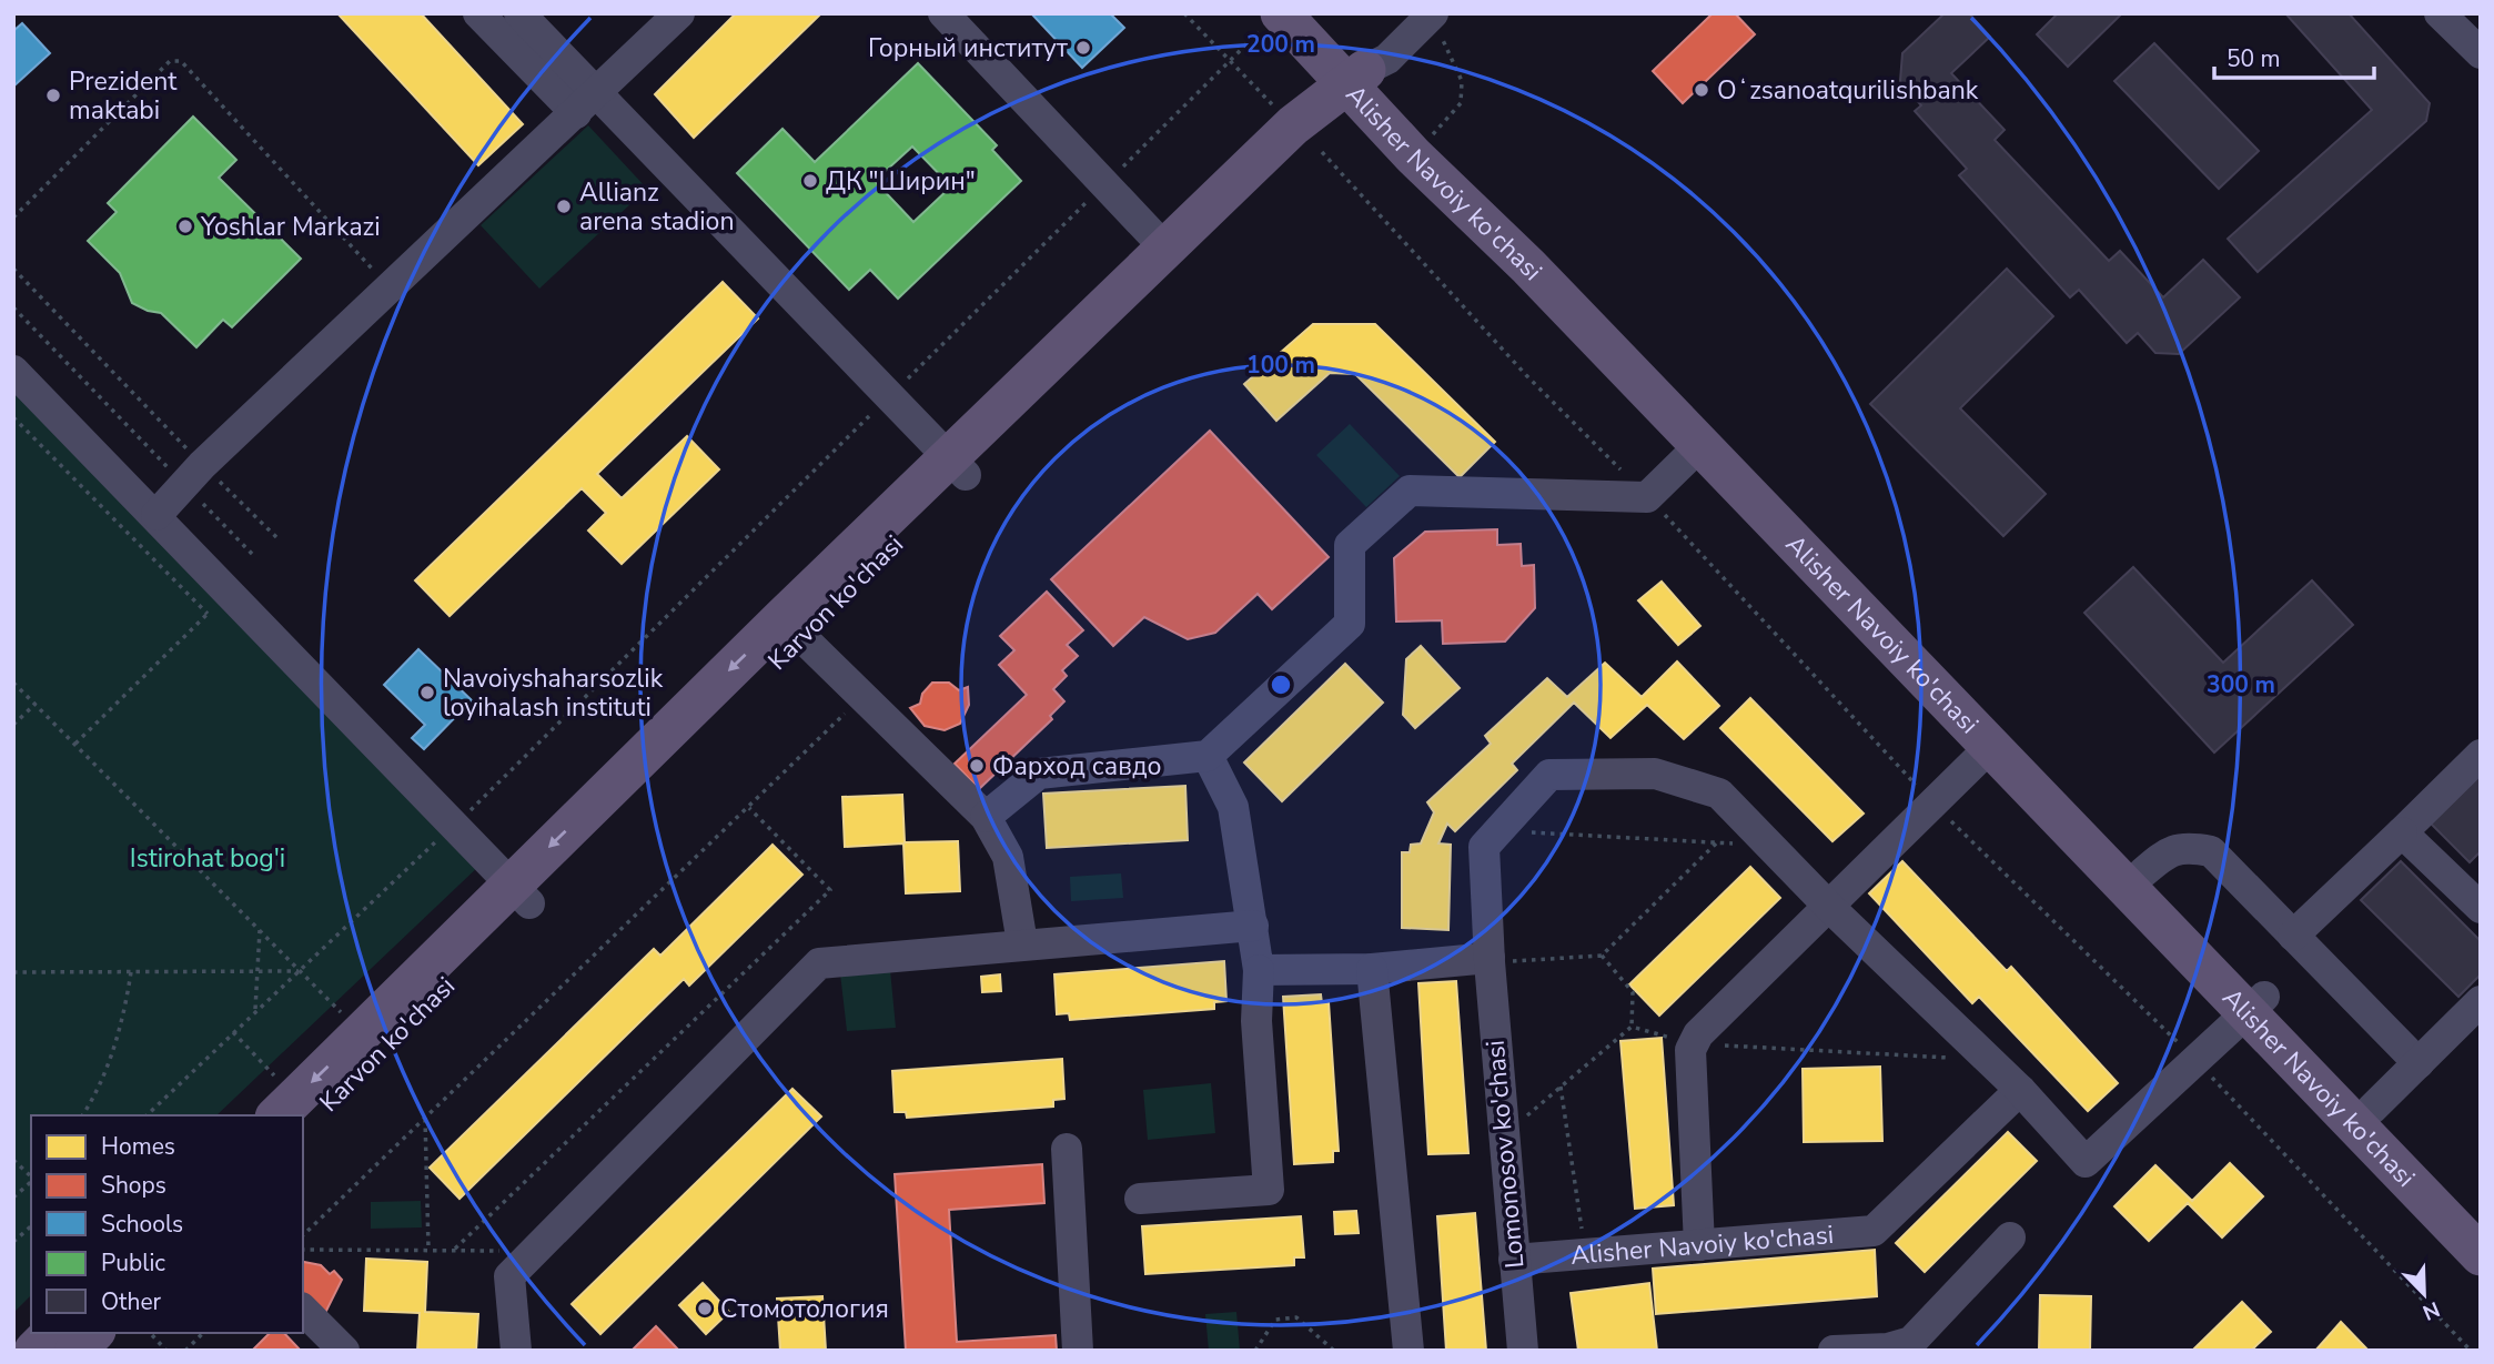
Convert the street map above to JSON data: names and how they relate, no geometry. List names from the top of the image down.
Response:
{
  "streets": {
    "main road": ["Alisher Navoiy ko'chasi", "Karvon ko'chasi"],
    "street": ["Lomonosov ko'chasi"]
  },
  "crossings": [
    ["Alisher Navoiy ko'chasi", "Karvon ko'chasi"],
    ["Alisher Navoiy ko'chasi", "Lomonosov ko'chasi"]
  ],
  "parks": ["Istirohat bog'i"],
  "places": [
    "Горный институт",
    "Oʻzsanoatqurilishbank",
    "Prezident maktabi",
    "ДК \"Ширин\"",
    "Allianz arena stadion",
    "Yoshlar Markazi",
    "Navoiyshaharsozlik loyihalash instituti",
    "Фарход савдо",
    "Стомотология"
  ],
  "legend": [
    "Homes",
    "Shops",
    "Schools",
    "Public",
    "Other"
  ],
  "scale_bar": "50 m",
  "north": "bottom right",
  "rings": ["200 m", "100 m", "300 m"]
}
